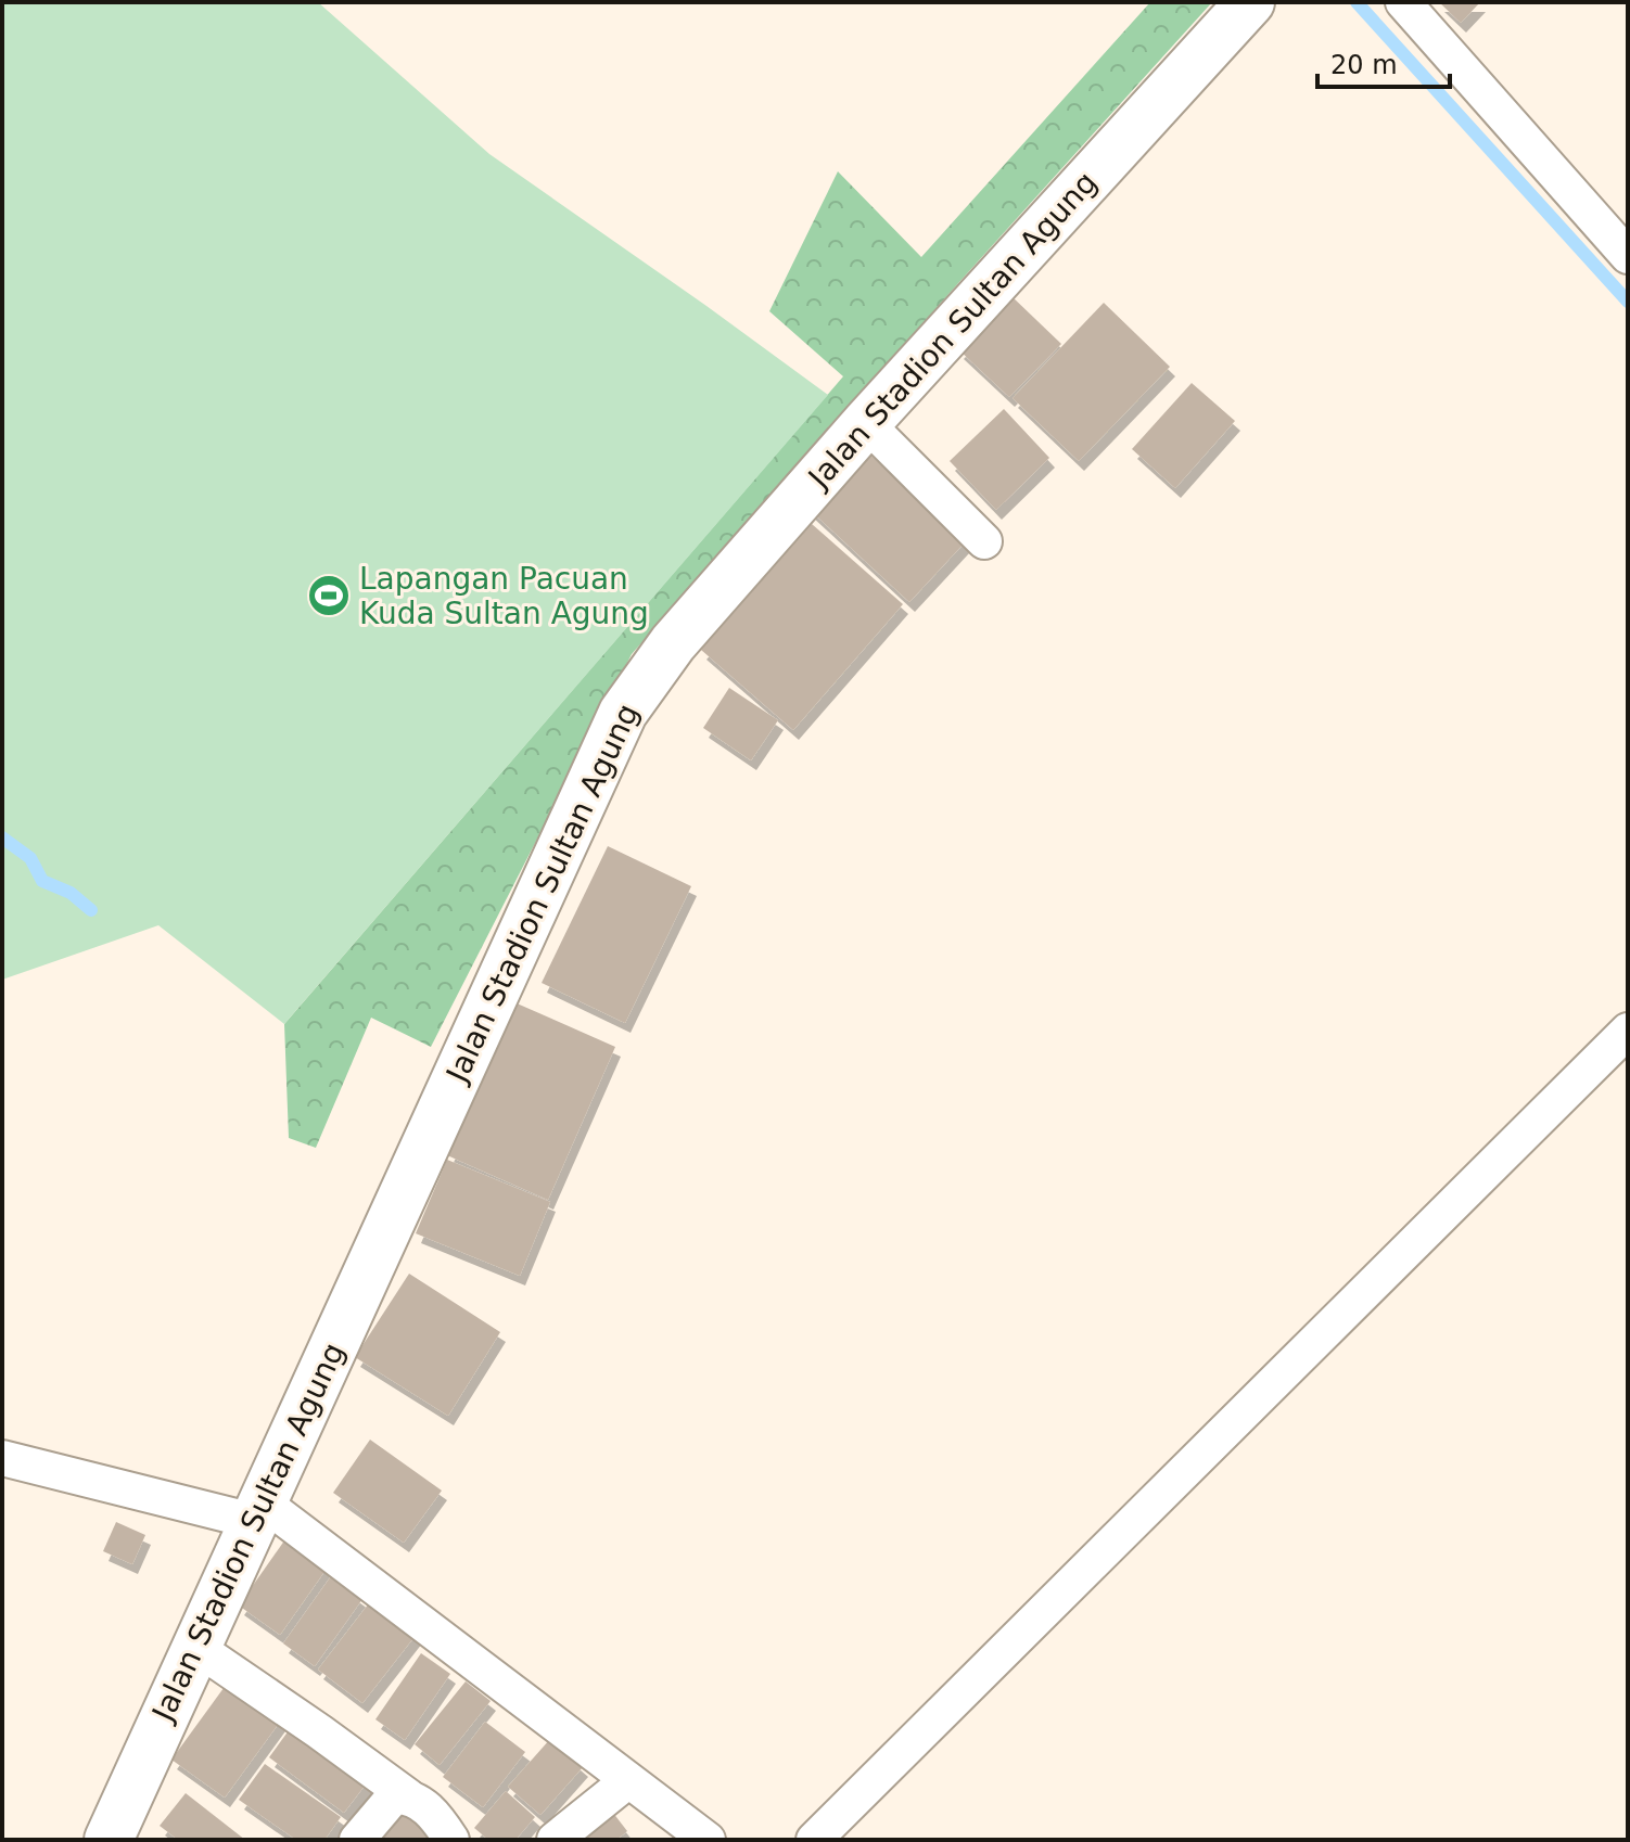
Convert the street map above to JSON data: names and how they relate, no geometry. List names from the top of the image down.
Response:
{
  "streets": {
    "main road": ["Jalan Stadion Sultan Agung"]
  },
  "places": {
    "sports": ["Lapangan Pacuan Kuda Sultan Agung"]
  },
  "scale_bar": "20 m"
}
